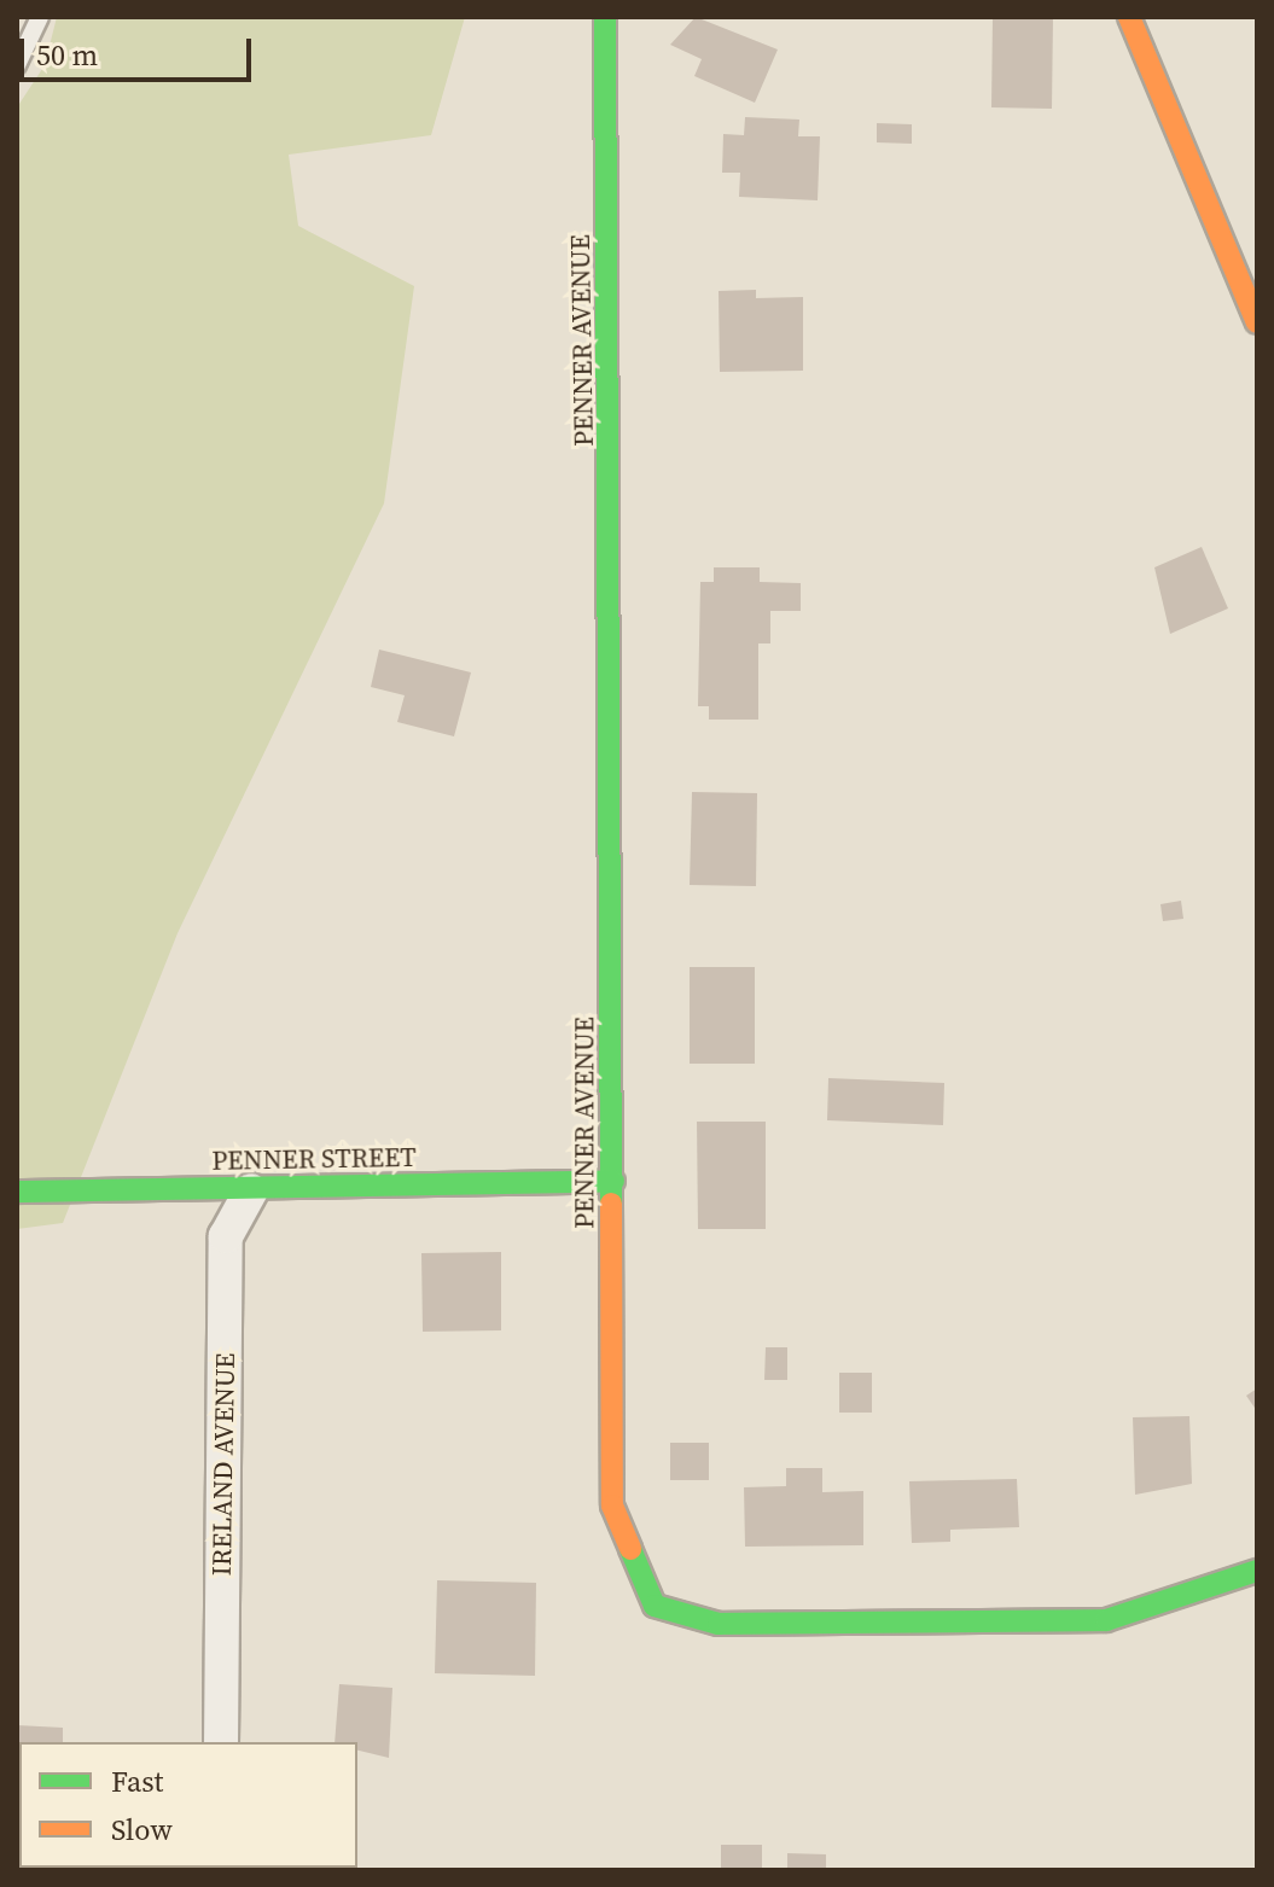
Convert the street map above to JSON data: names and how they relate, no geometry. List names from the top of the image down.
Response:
{
  "streets": {
    "street": ["PENNER AVENUE", "PENNER STREET", "IRELAND AVENUE"]
  },
  "crossings": [
    ["PENNER AVENUE", "PENNER STREET"],
    ["PENNER STREET", "IRELAND AVENUE"]
  ],
  "legend": ["Fast", "Slow"],
  "scale_bar": "50 m"
}
